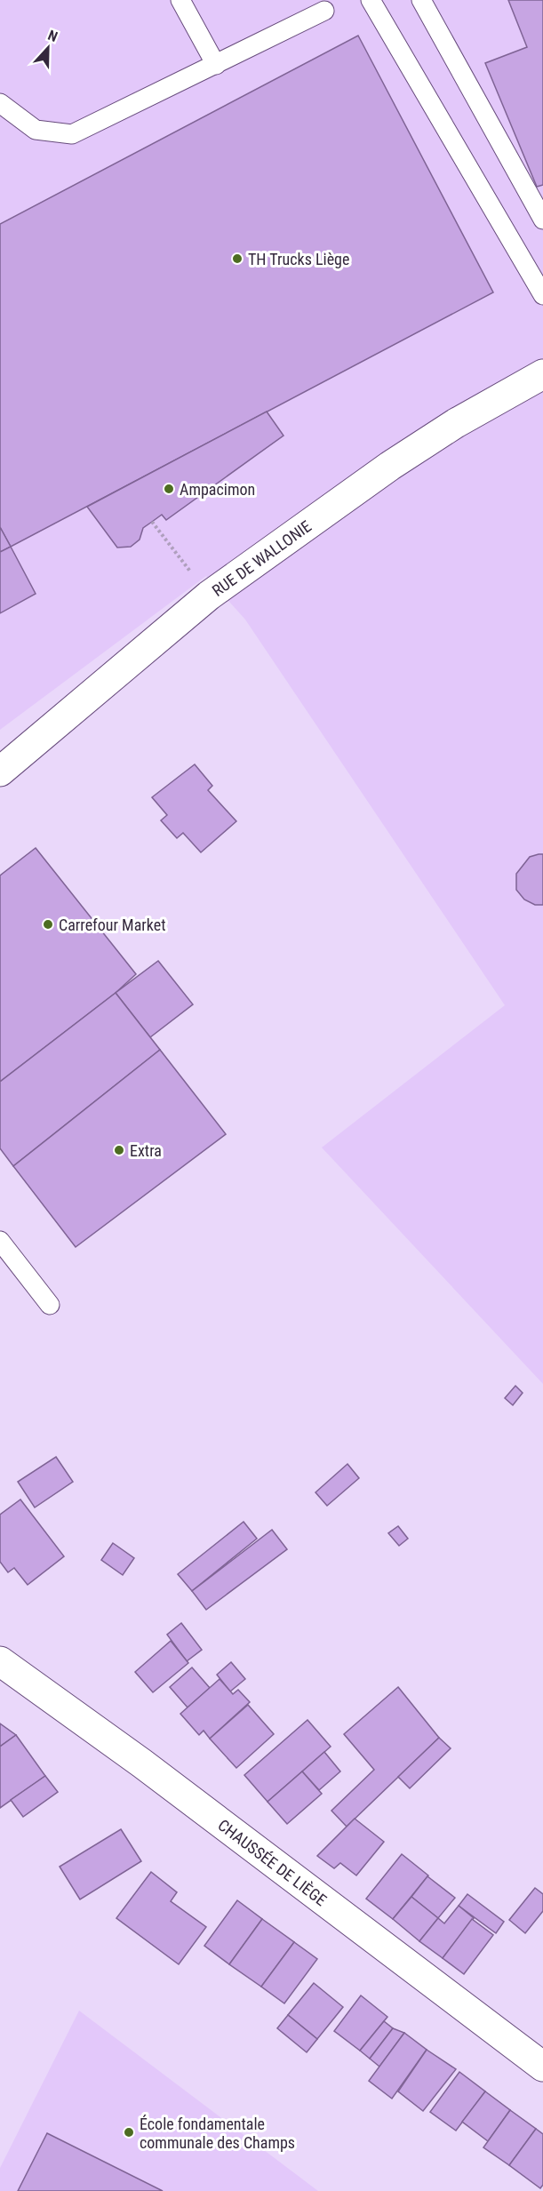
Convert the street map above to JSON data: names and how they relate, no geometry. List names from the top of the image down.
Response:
{
  "streets": {
    "street": ["RUE DE WALLONIE", "CHAUSSÉE DE LIÈGE"]
  },
  "places": [
    "TH Trucks Liège",
    "Ampacimon",
    "Carrefour Market",
    "Extra",
    "École fondamentale communale des Champs"
  ],
  "north": "top"
}
